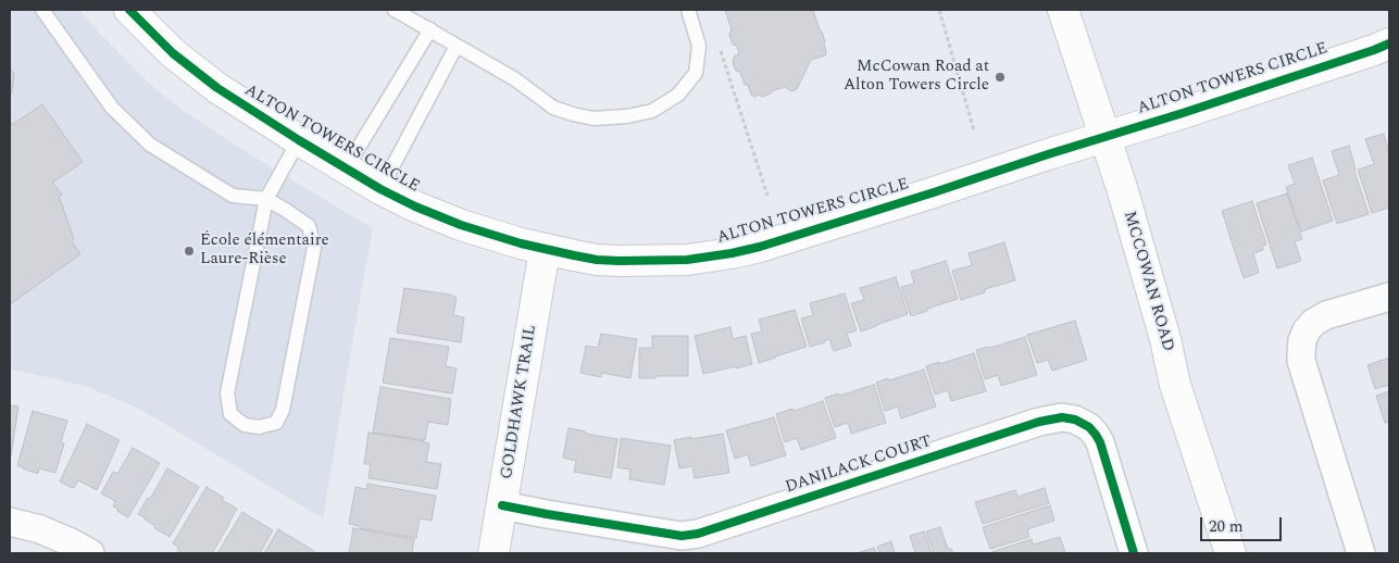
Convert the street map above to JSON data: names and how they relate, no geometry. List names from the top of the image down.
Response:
{
  "streets": {
    "street": [
      "ALTON TOWERS CIRCLE",
      "MCCOWAN ROAD",
      "GOLDHAWK TRAIL",
      "DANILACK COURT"
    ]
  },
  "crossings": [
    ["ALTON TOWERS CIRCLE", "MCCOWAN ROAD"],
    ["ALTON TOWERS CIRCLE", "GOLDHAWK TRAIL"],
    ["GOLDHAWK TRAIL", "DANILACK COURT"]
  ],
  "places": ["McCowan Road at Alton Towers Circle", "École élémentaire Laure-Rièse"],
  "scale_bar": "20 m"
}
